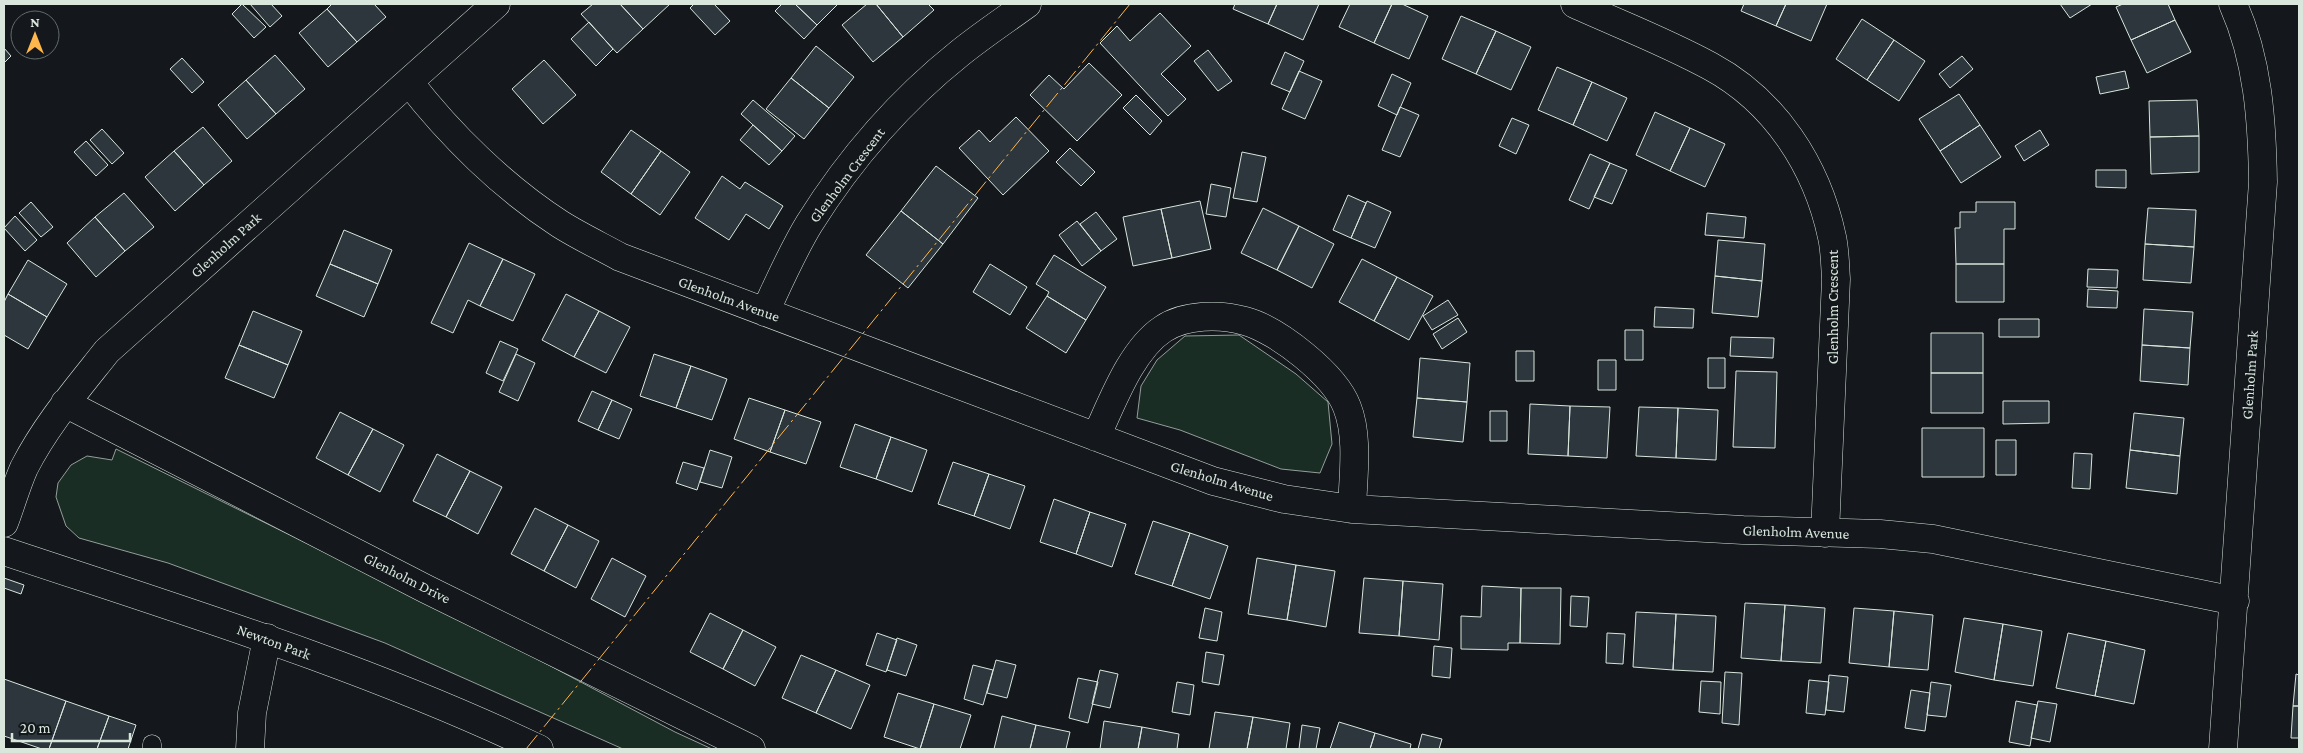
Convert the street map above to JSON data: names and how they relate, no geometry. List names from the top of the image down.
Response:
{
  "streets": {
    "street": [
      "Glenholm Crescent",
      "Glenholm Park",
      "Glenholm Avenue",
      "Glenholm Drive",
      "Newton Park"
    ]
  },
  "crossings": [
    ["Glenholm Crescent", "Glenholm Avenue"],
    ["Glenholm Park", "Glenholm Avenue"],
    ["Glenholm Park", "Glenholm Drive"]
  ],
  "scale_bar": "20 m",
  "north": "top"
}
